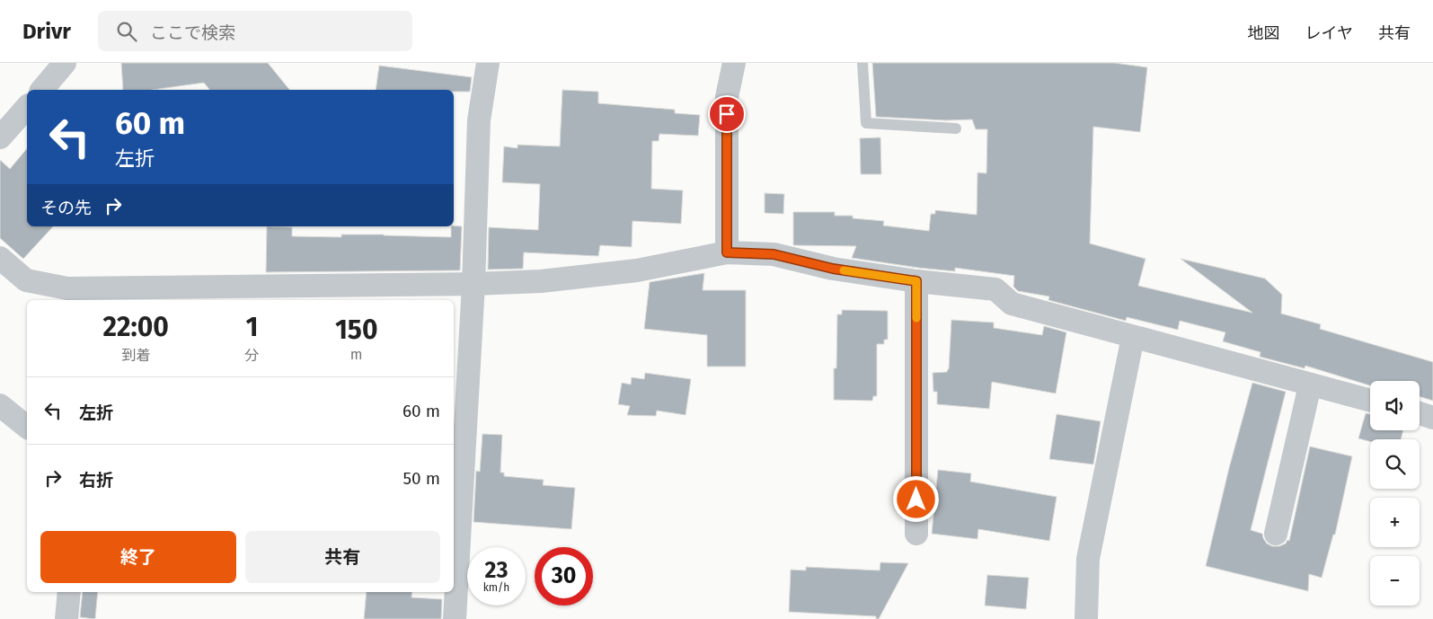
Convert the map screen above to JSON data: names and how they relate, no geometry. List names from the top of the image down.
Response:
{
  "page": {
    "header": "Drivr",
    "search": "ここで検索",
    "nav": ["地図", "レイヤ", "共有"],
    "turn": ["60 m", "左折"],
    "then": "その先",
    "eta": [
      "22:00",
      "到着",
      "1",
      "分",
      "150",
      "m"
    ],
    "list": [
      {
        "name": "左折",
        "value": "60 m"
      },
      {
        "name": "右折",
        "value": "50 m"
      }
    ],
    "map_buttons": ["+", "−"],
    "buttons": ["終了", "共有"],
    "speed": "23 km/h",
    "limit": "30"
  }
}
